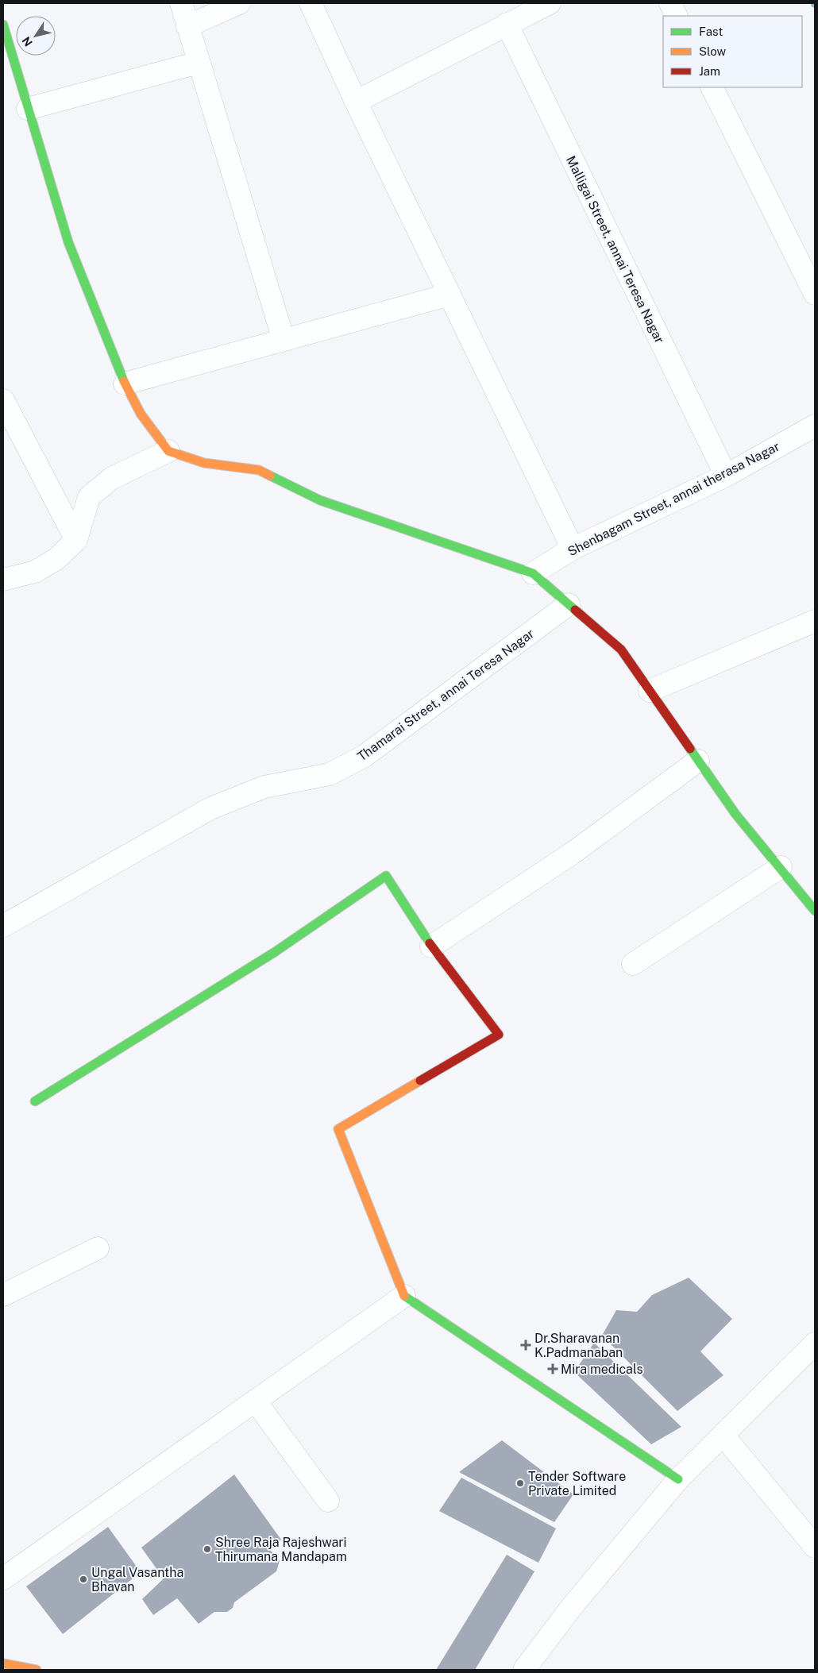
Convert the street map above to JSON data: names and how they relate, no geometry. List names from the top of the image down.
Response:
{
  "streets": {
    "street": ["Malligai Street, annai Teresa Nagar", "Shenbagam Street, annai therasa Nagar", "Thamarai Street, annai Teresa Nagar"]
  },
  "crossings": [
    ["Malligai Street, annai Teresa Nagar", "Shenbagam Street, annai therasa Nagar"]
  ],
  "places": {
    "health": ["Dr.Sharavanan K.Padmanaban", "Mira medicals"],
    "other": ["Tender Software Private Limited", "Shree Raja Rajeshwari Thirumana Mandapam", "Ungal Vasantha Bhavan"]
  },
  "legend": ["Fast", "Slow", "Jam"],
  "north": "bottom left"
}
